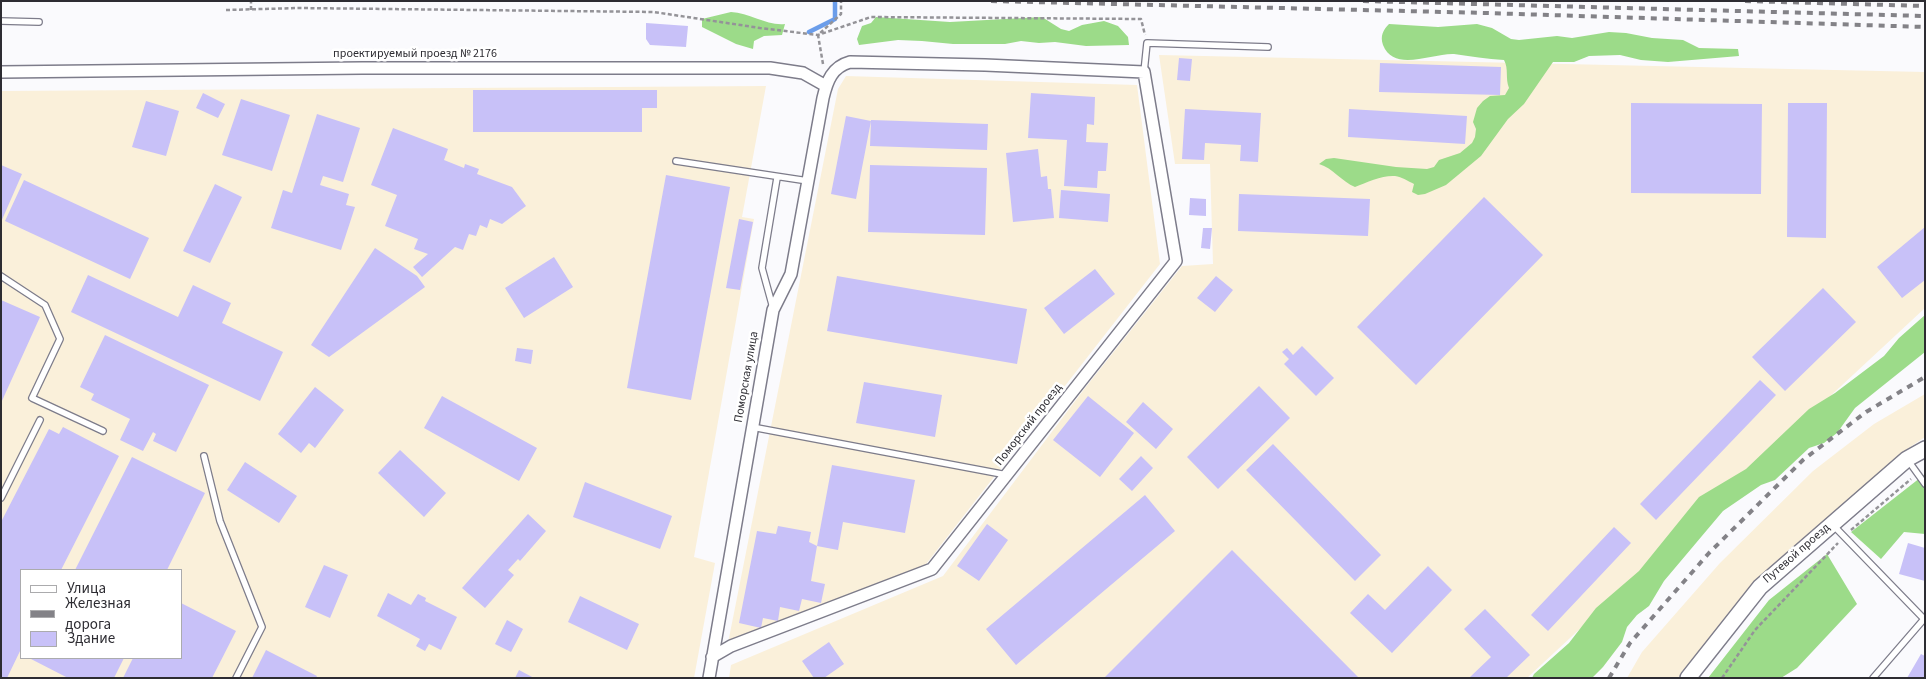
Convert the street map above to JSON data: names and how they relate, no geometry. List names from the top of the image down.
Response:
{
  "streets": {
    "street": [
      "проектируемый проезд № 2176",
      "Поморская улица",
      "Поморский проезд",
      "Путевой проезд"
    ]
  },
  "crossings": [
    ["проектируемый проезд № 2176", "Поморская улица"],
    ["Поморская улица", "Поморский проезд"]
  ],
  "legend": ["Улица", "Железная дорога", "Здание"]
}
